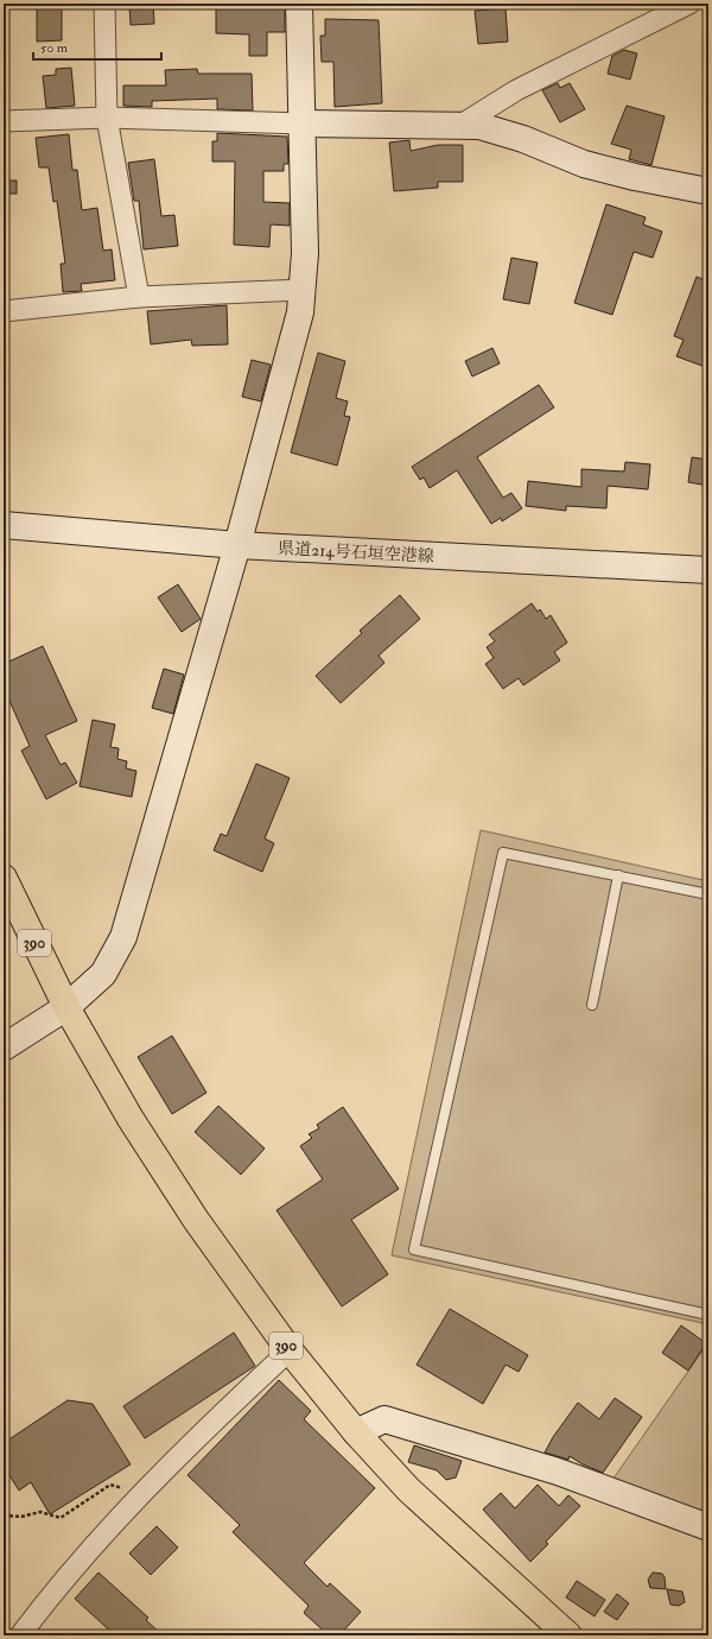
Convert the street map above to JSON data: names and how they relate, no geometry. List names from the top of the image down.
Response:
{
  "streets": {
    "highway": ["390"],
    "street": ["県道214号石垣空港線"]
  },
  "scale_bar": "50 m"
}
